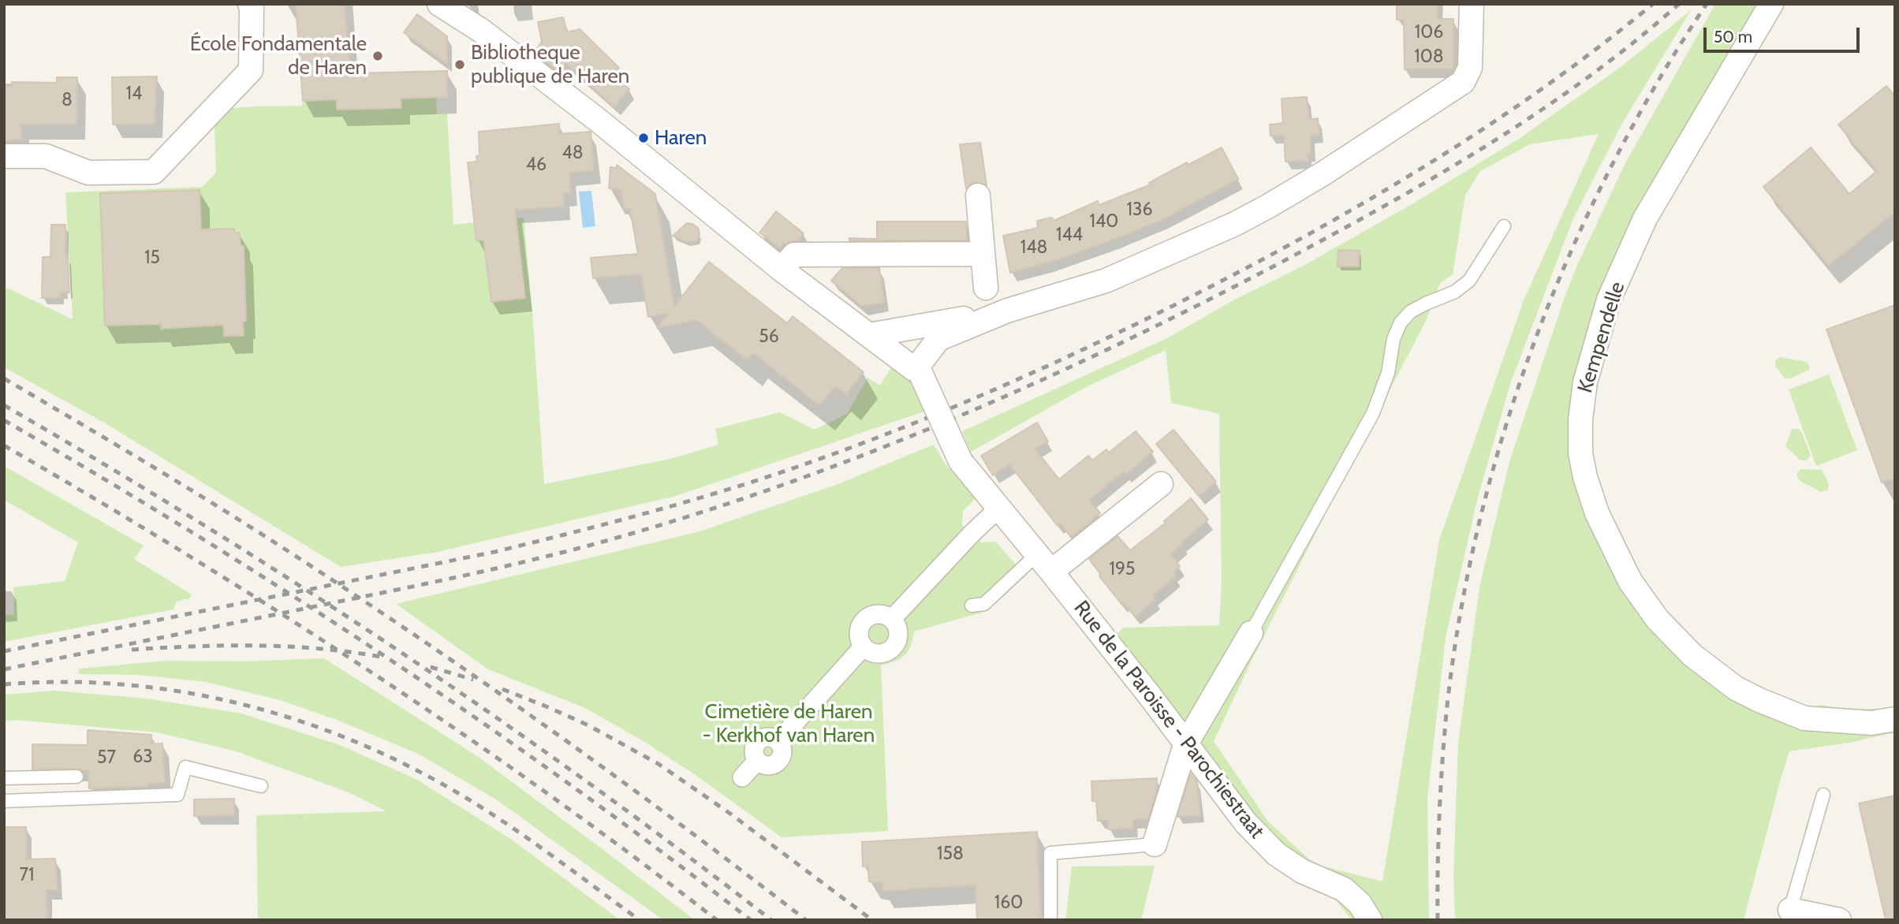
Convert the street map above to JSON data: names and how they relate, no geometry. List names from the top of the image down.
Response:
{
  "streets": {
    "street": ["Kempendelle", "Rue de la Paroisse - Parochiestraat"]
  },
  "parks": ["Cimetière de Haren - Kerkhof van Haren"],
  "places": ["École Fondamentale de Haren", "Bibliotheque publique de Haren", "Haren"],
  "house_numbers": [
    "106",
    "108",
    "14",
    "8",
    "48",
    "46",
    "136",
    "140",
    "144",
    "148",
    "15",
    "56",
    "195",
    "63",
    "57",
    "158",
    "71",
    "160"
  ],
  "scale_bar": "50 m"
}
